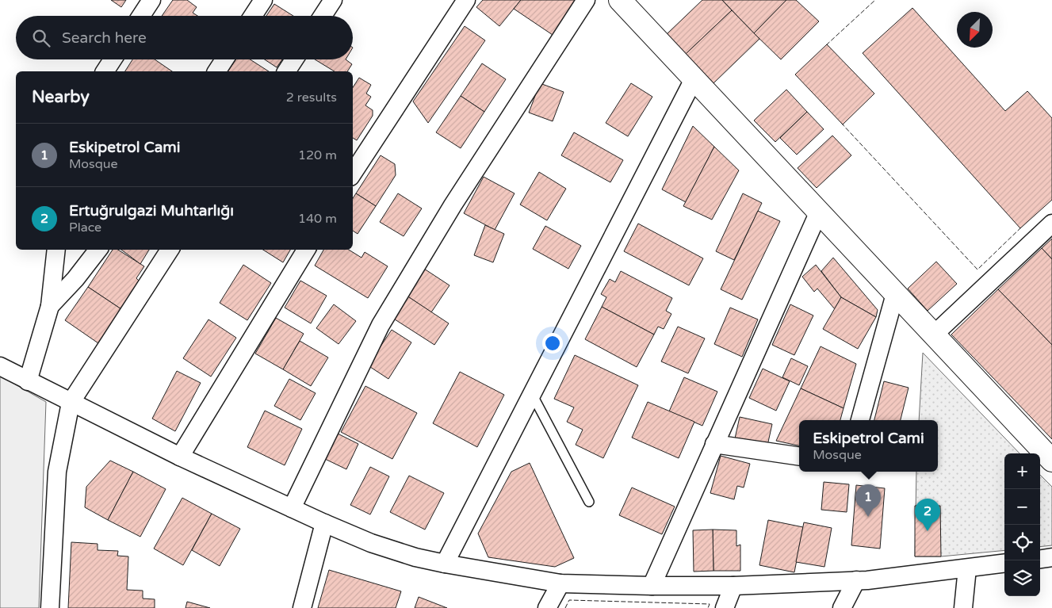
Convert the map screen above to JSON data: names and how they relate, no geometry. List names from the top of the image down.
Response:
{
  "north": "bottom left",
  "page": {
    "search": "Search here",
    "heading": ["Nearby", "2 results"],
    "list": [
      {
        "mark": "1",
        "name": "Eskipetrol Cami",
        "note": "Mosque",
        "value": "120 m"
      },
      {
        "mark": "2",
        "name": "Ertuğrulgazi Muhtarlığı",
        "note": "Place",
        "value": "140 m"
      }
    ],
    "popup": ["Eskipetrol Cami", "Mosque"],
    "map_buttons": ["+", "−"],
    "pins": ["1", "2"]
  }
}
